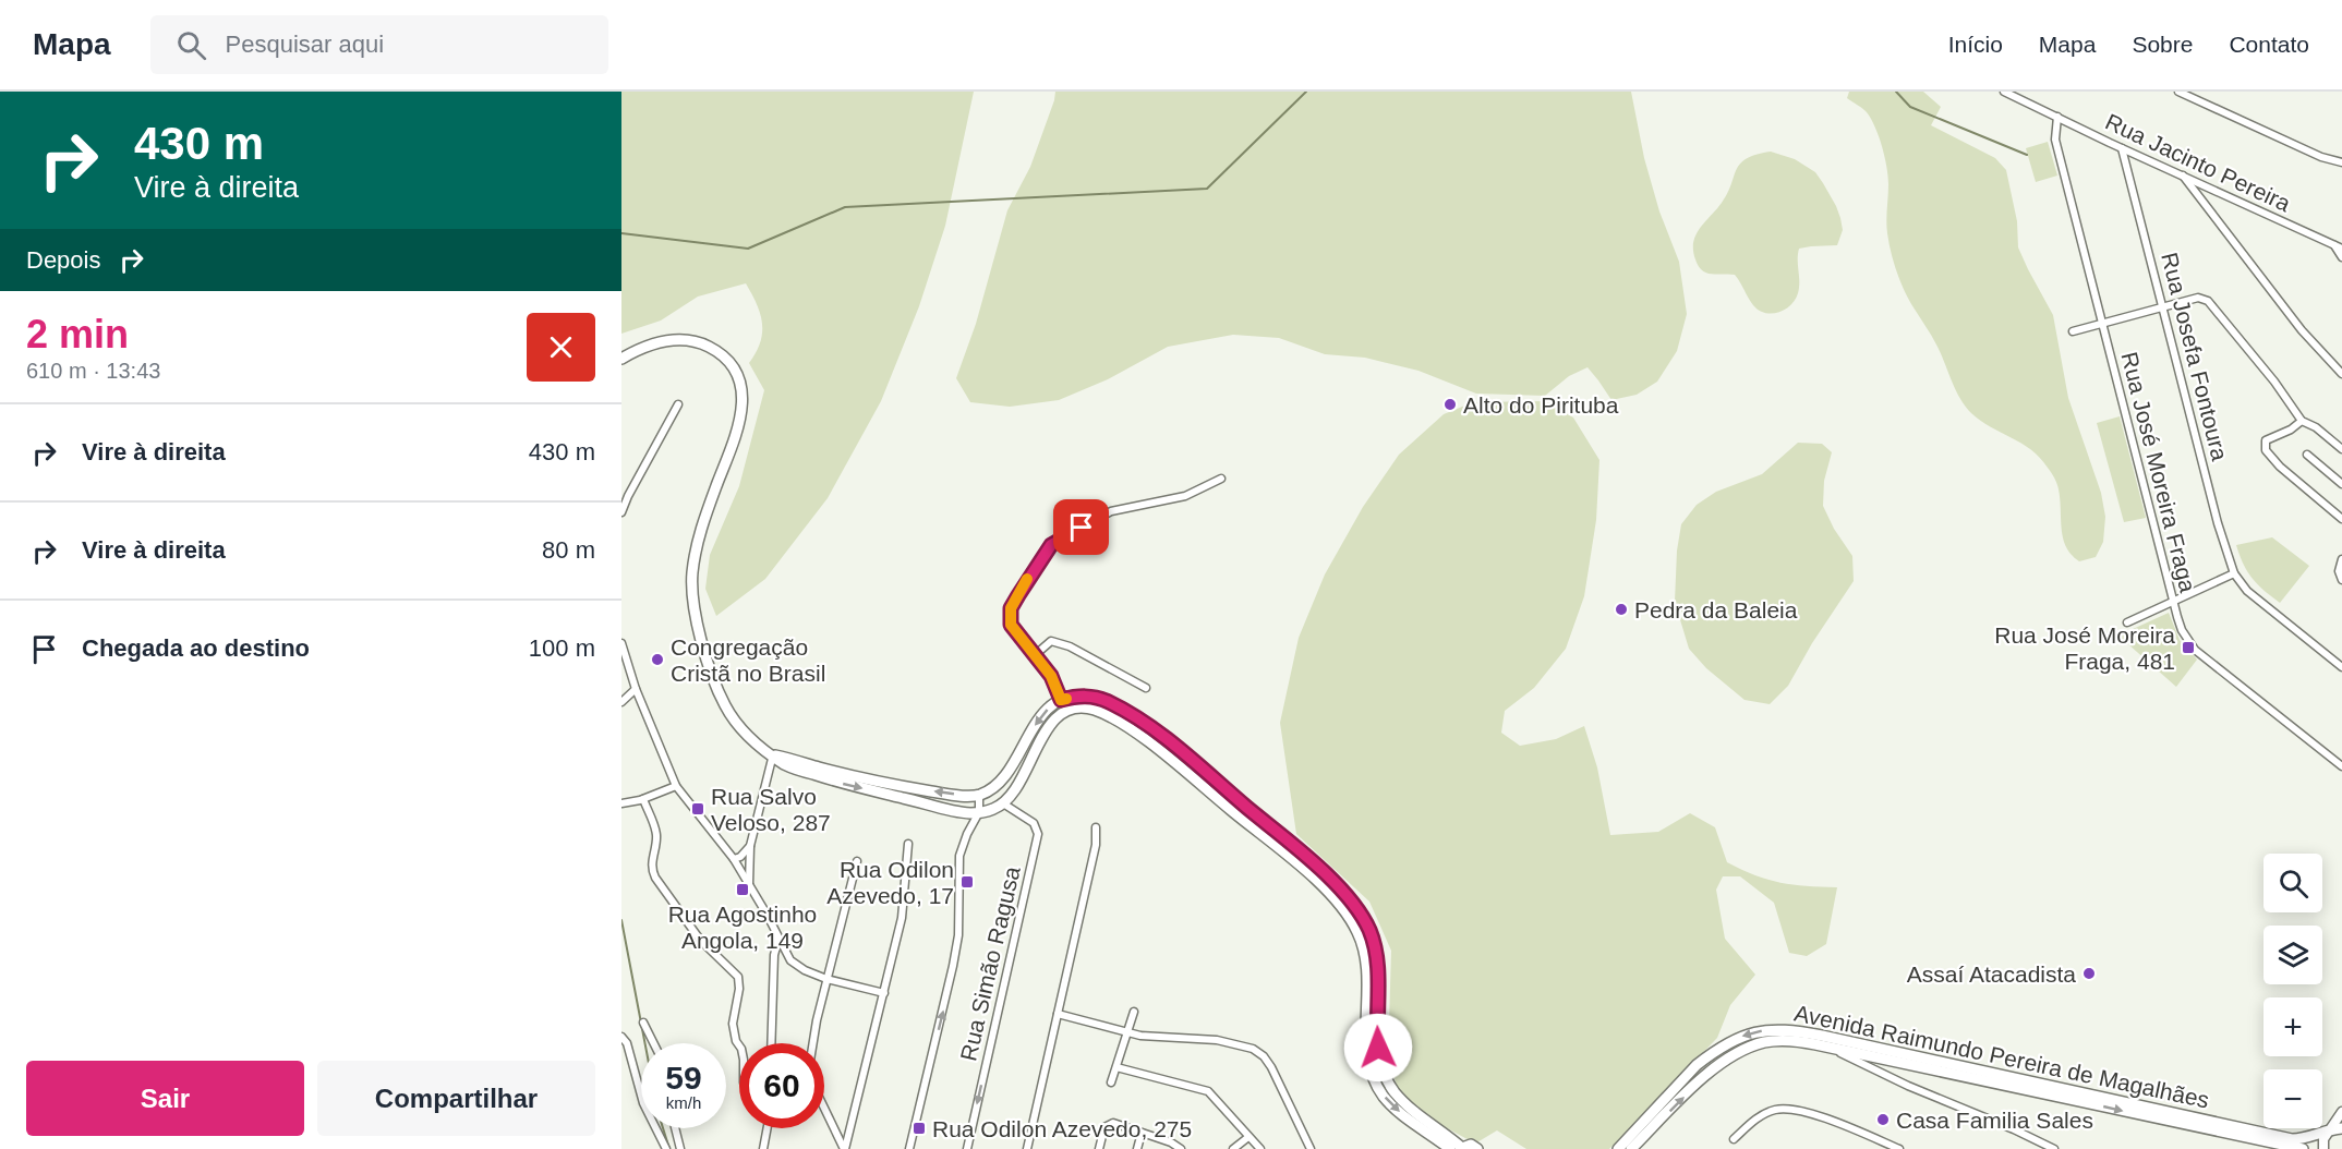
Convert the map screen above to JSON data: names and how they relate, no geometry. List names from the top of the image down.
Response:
{
  "streets": {
    "main road": ["Avenida Raimundo Pereira de Magalhães"],
    "street": [
      "Rua Jacinto Pereira",
      "Rua Josefa Fontoura",
      "Rua José Moreira Fraga",
      "Rua Simão Ragusa"
    ]
  },
  "crossings": [
    ["Rua Jacinto Pereira", "Rua Josefa Fontoura"],
    ["Rua Jacinto Pereira", "Rua José Moreira Fraga"]
  ],
  "places": {
    "other": [
      "Alto do Pirituba",
      "Pedra da Baleia",
      "Congregação Cristã no Brasil",
      "Assaí Atacadista",
      "Casa Familia Sales"
    ],
    "transit": [
      "Rua José Moreira Fraga, 481",
      "Rua Salvo Veloso, 287",
      "Rua Odilon Azevedo, 17",
      "Rua Agostinho Angola, 149",
      "Rua Odilon Azevedo, 275"
    ]
  },
  "page": {
    "header": "Mapa",
    "search": "Pesquisar aqui",
    "nav": [
      "Início",
      "Mapa",
      "Sobre",
      "Contato"
    ],
    "turn": ["430 m", "Vire à direita"],
    "then": "Depois",
    "heading": ["2 min", "610 m · 13:43"],
    "list": [
      {
        "name": "Vire à direita",
        "value": "430 m"
      },
      {
        "name": "Vire à direita",
        "value": "80 m"
      },
      {
        "name": "Chegada ao destino",
        "value": "100 m"
      }
    ],
    "map_buttons": ["+", "−"],
    "speed": "59 km/h",
    "limit": "60",
    "buttons": ["Sair", "Compartilhar"]
  }
}
